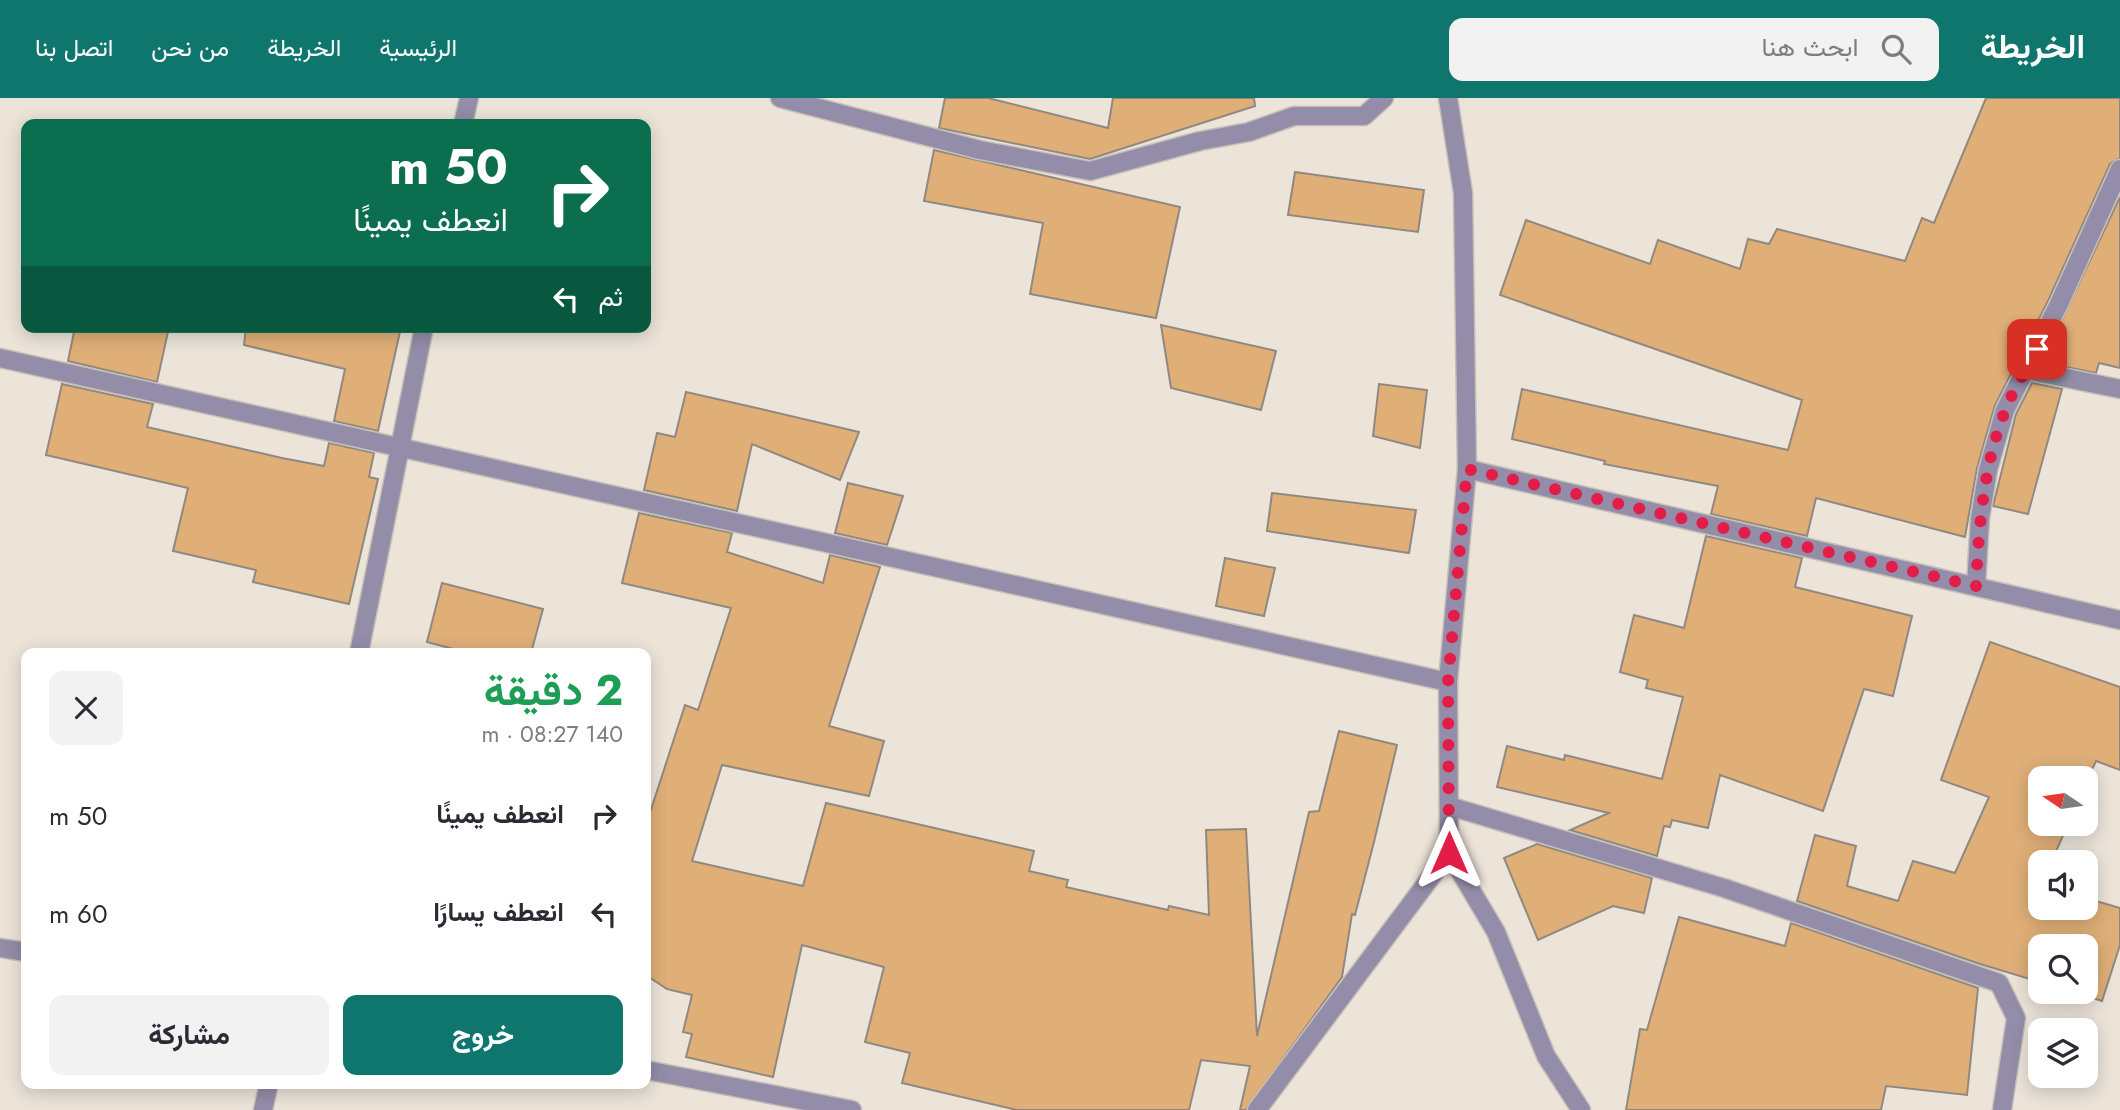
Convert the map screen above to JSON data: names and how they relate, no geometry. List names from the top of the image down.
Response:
{
  "north": "left",
  "page": {
    "header": "الخريطة",
    "search": "ابحث هنا",
    "nav": [
      "الرئيسية",
      "الخريطة",
      "من نحن",
      "اتصل بنا"
    ],
    "turn": ["50 m", "انعطف يمينًا"],
    "then": "ثم",
    "heading": ["2 دقيقة", "140 m · 08:27"],
    "list": [
      {
        "name": "انعطف يمينًا",
        "value": "50 m"
      },
      {
        "name": "انعطف يسارًا",
        "value": "60 m"
      }
    ],
    "buttons": ["خروج", "مشاركة"]
  }
}
